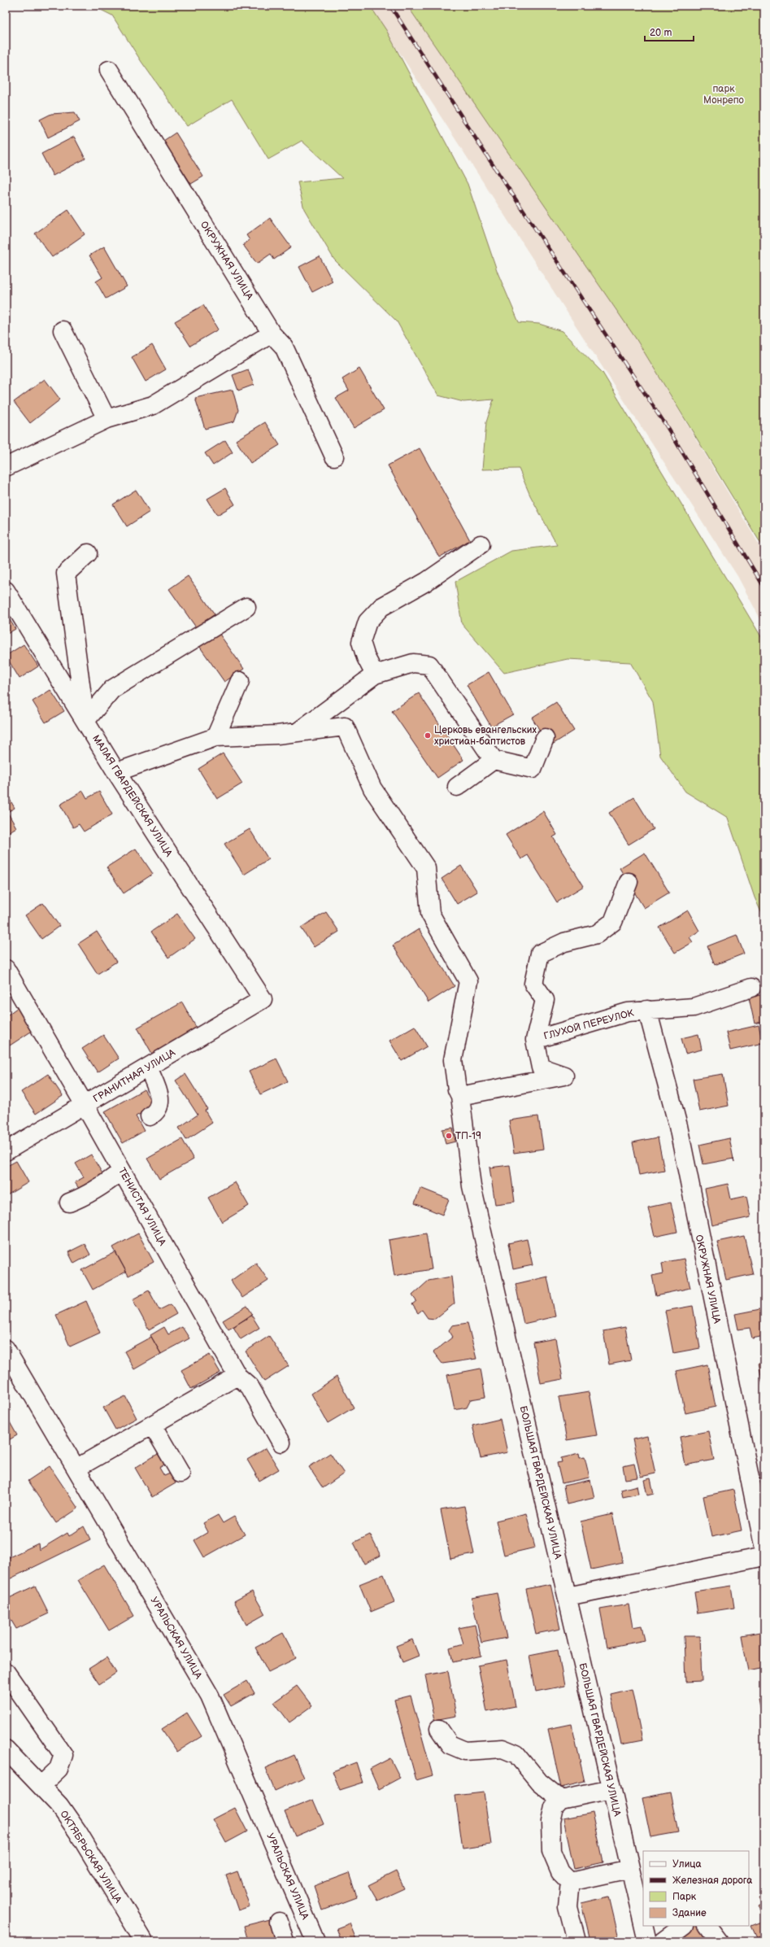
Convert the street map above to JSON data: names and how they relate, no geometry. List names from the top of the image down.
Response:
{
  "streets": {
    "street": [
      "ОКРУЖНАЯ УЛИЦА",
      "МАЛАЯ ГВАРДЕЙСКАЯ УЛИЦА",
      "ГЛУХОЙ ПЕРЕУЛОК",
      "ГРАНИТНАЯ УЛИЦА",
      "ТЕНИСТАЯ УЛИЦА",
      "БОЛЬШАЯ ГВАРДЕЙСКАЯ УЛИЦА",
      "УРАЛЬСКАЯ УЛИЦА",
      "ОКТЯБРЬСКАЯ УЛИЦА"
    ]
  },
  "crossings": [
    ["ОКРУЖНАЯ УЛИЦА", "ГЛУХОЙ ПЕРЕУЛОК"],
    ["МАЛАЯ ГВАРДЕЙСКАЯ УЛИЦА", "ГРАНИТНАЯ УЛИЦА"],
    ["ГЛУХОЙ ПЕРЕУЛОК", "БОЛЬШАЯ ГВАРДЕЙСКАЯ УЛИЦА"],
    ["ГРАНИТНАЯ УЛИЦА", "ТЕНИСТАЯ УЛИЦА"]
  ],
  "parks": ["парк Монрепо"],
  "places": ["Церковь евангельских христиан-баптистов", "ТП-19"],
  "legend": [
    "Улица",
    "Железная дорога",
    "Парк",
    "Здание"
  ],
  "scale_bar": "20 m"
}
